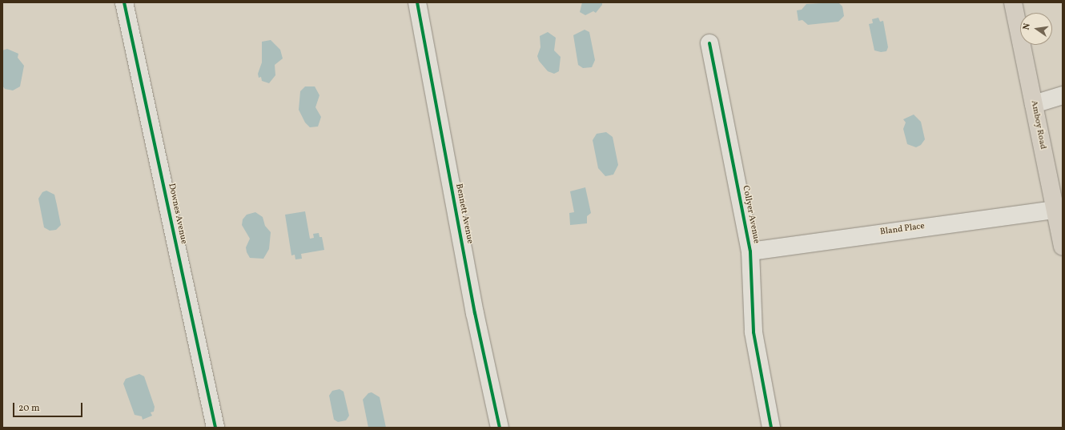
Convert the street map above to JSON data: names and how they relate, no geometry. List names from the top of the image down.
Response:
{
  "streets": {
    "main road": ["Amboy Road"],
    "street": [
      "Downes Avenue",
      "Bennett Avenue",
      "Collyer Avenue",
      "Bland Place"
    ]
  },
  "crossings": [
    ["Amboy Road", "Bland Place"],
    ["Collyer Avenue", "Bland Place"]
  ],
  "scale_bar": "20 m",
  "north": "left"
}
